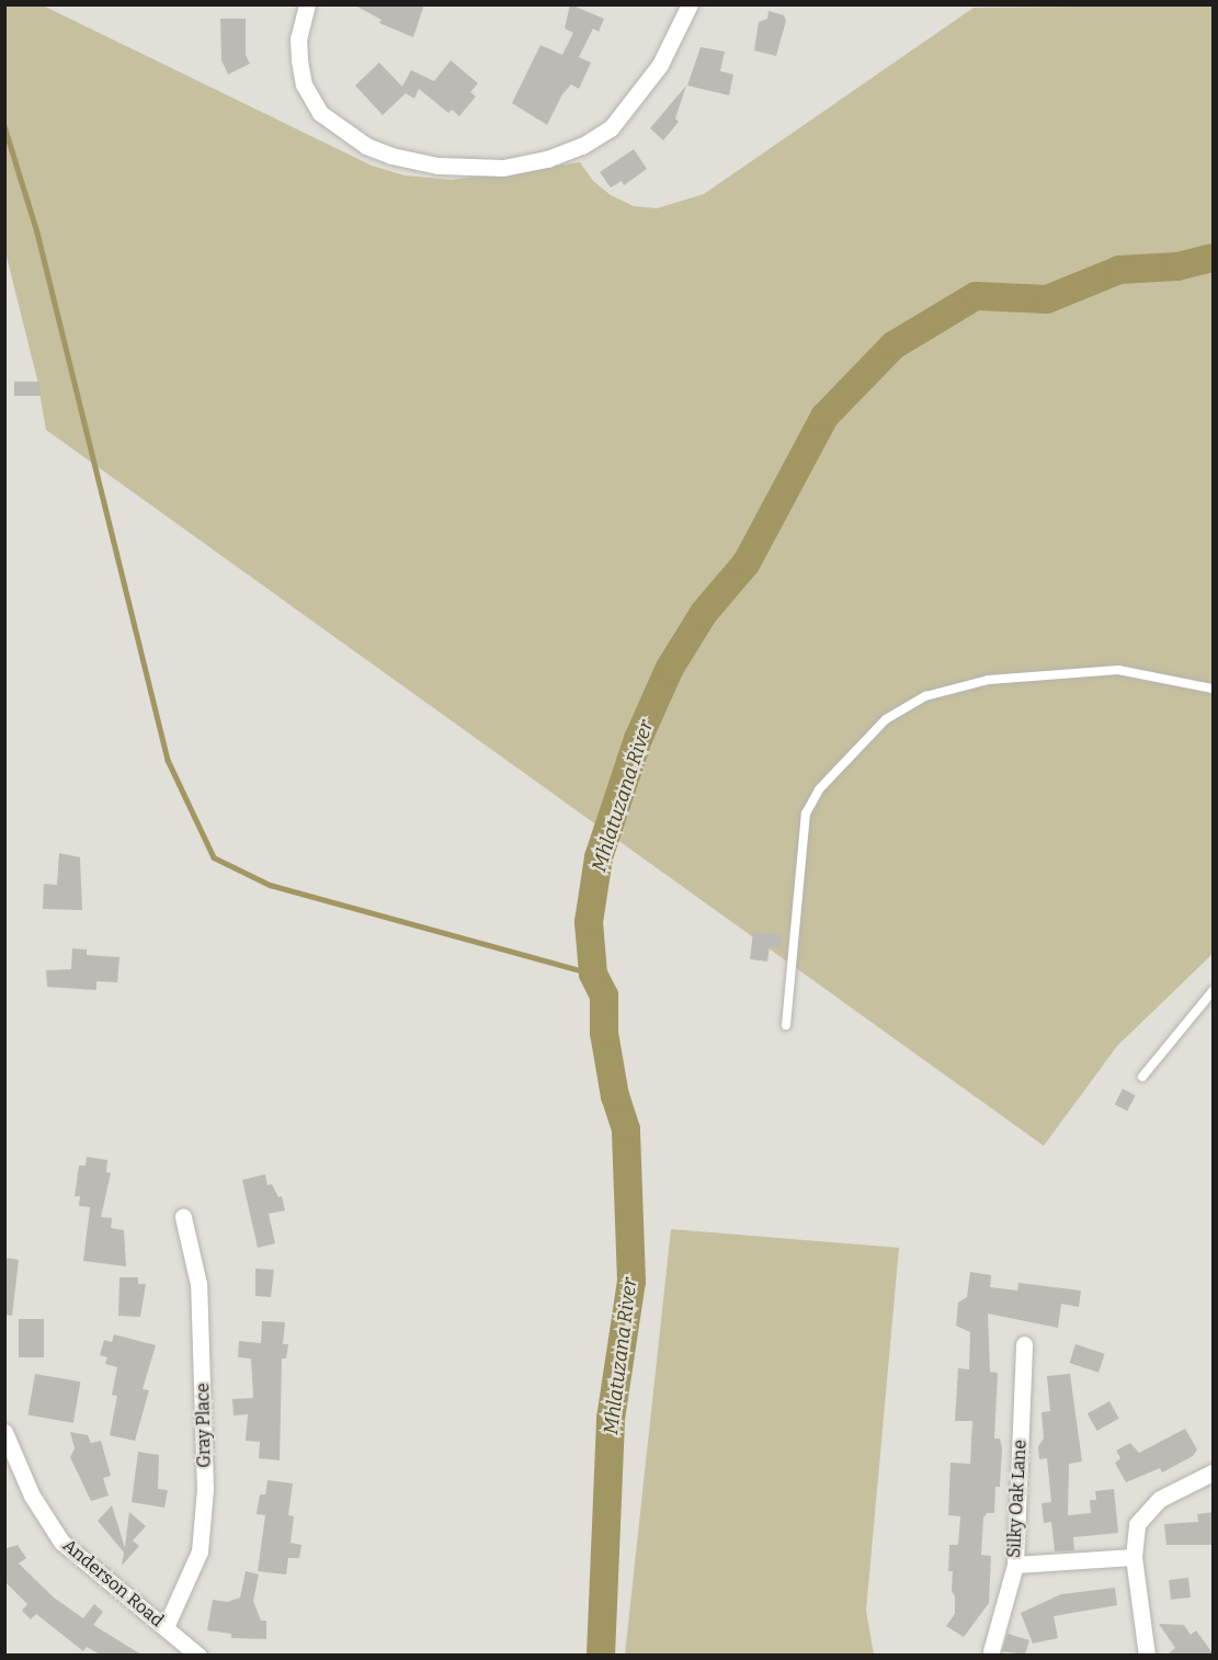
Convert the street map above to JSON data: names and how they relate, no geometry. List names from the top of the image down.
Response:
{
  "streets": {
    "street": ["Gray Place", "Silky Oak Lane", "Anderson Road"]
  },
  "crossings": [
    ["Gray Place", "Anderson Road"]
  ],
  "water": ["Mhlatuzana River"]
}
